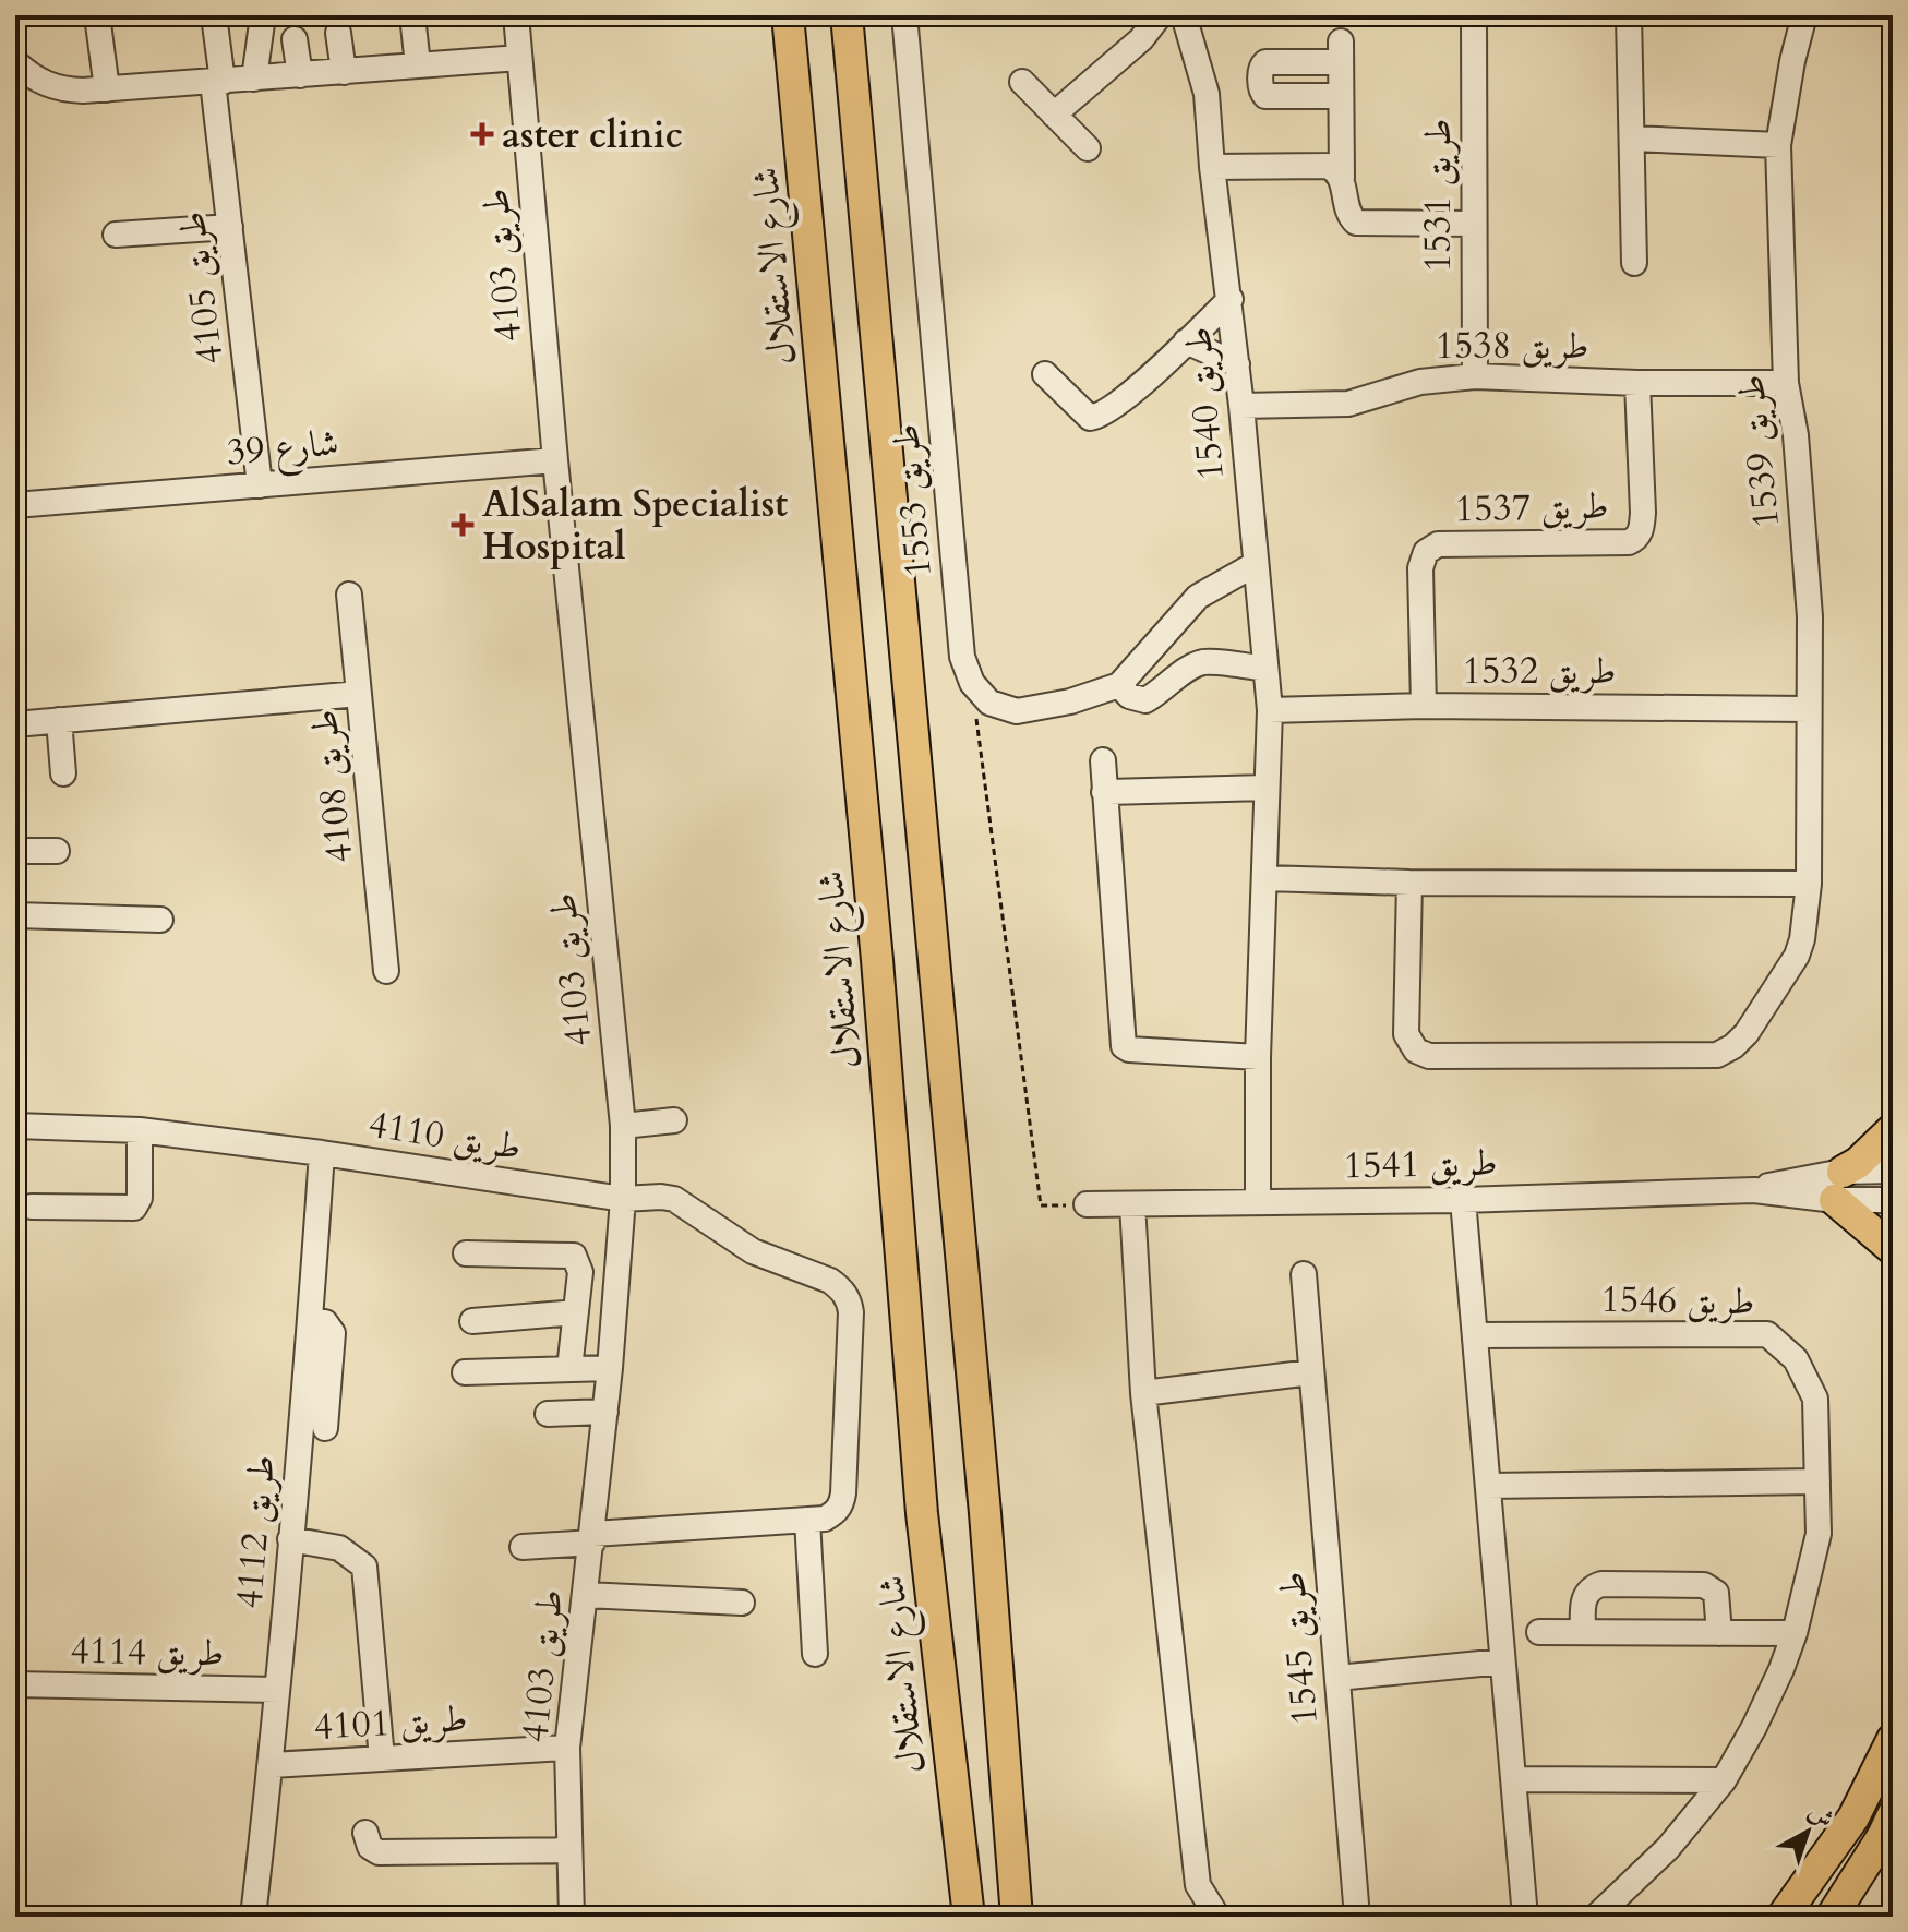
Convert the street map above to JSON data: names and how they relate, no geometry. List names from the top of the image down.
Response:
{
  "streets": {
    "main road": ["شارع الاستقلال"],
    "street": [
      "طريق 1531",
      "طريق 4103",
      "طريق 4105",
      "طريق 1538",
      "طريق 1540",
      "شارع 39",
      "طريق 1539",
      "طريق 1553",
      "طريق 1537",
      "طريق 1532",
      "طريق 4108",
      "طريق 4110",
      "طريق 1541",
      "طريق 1546",
      "طريق 4112",
      "طريق 1545",
      "طريق 4114",
      "طريق 4101"
    ]
  },
  "crossings": [
    ["طريق 1531", "طريق 1538"],
    ["طريق 4103", "شارع 39"],
    ["طريق 4103", "طريق 4110"],
    ["طريق 4103", "طريق 4101"],
    ["طريق 4105", "شارع 39"],
    ["طريق 1538", "طريق 1540"],
    ["طريق 1538", "طريق 1539"],
    ["طريق 1538", "طريق 1537"],
    ["طريق 1540", "طريق 1532"],
    ["طريق 1540", "طريق 1541"],
    ["طريق 1539", "طريق 1532"],
    ["طريق 1537", "طريق 1532"],
    ["طريق 4110", "طريق 4112"],
    ["طريق 4112", "طريق 4114"],
    ["طريق 4112", "طريق 4101"]
  ],
  "places": {
    "health": ["aster clinic", "AlSalam Specialist Hospital"]
  },
  "north": "top right"
}
